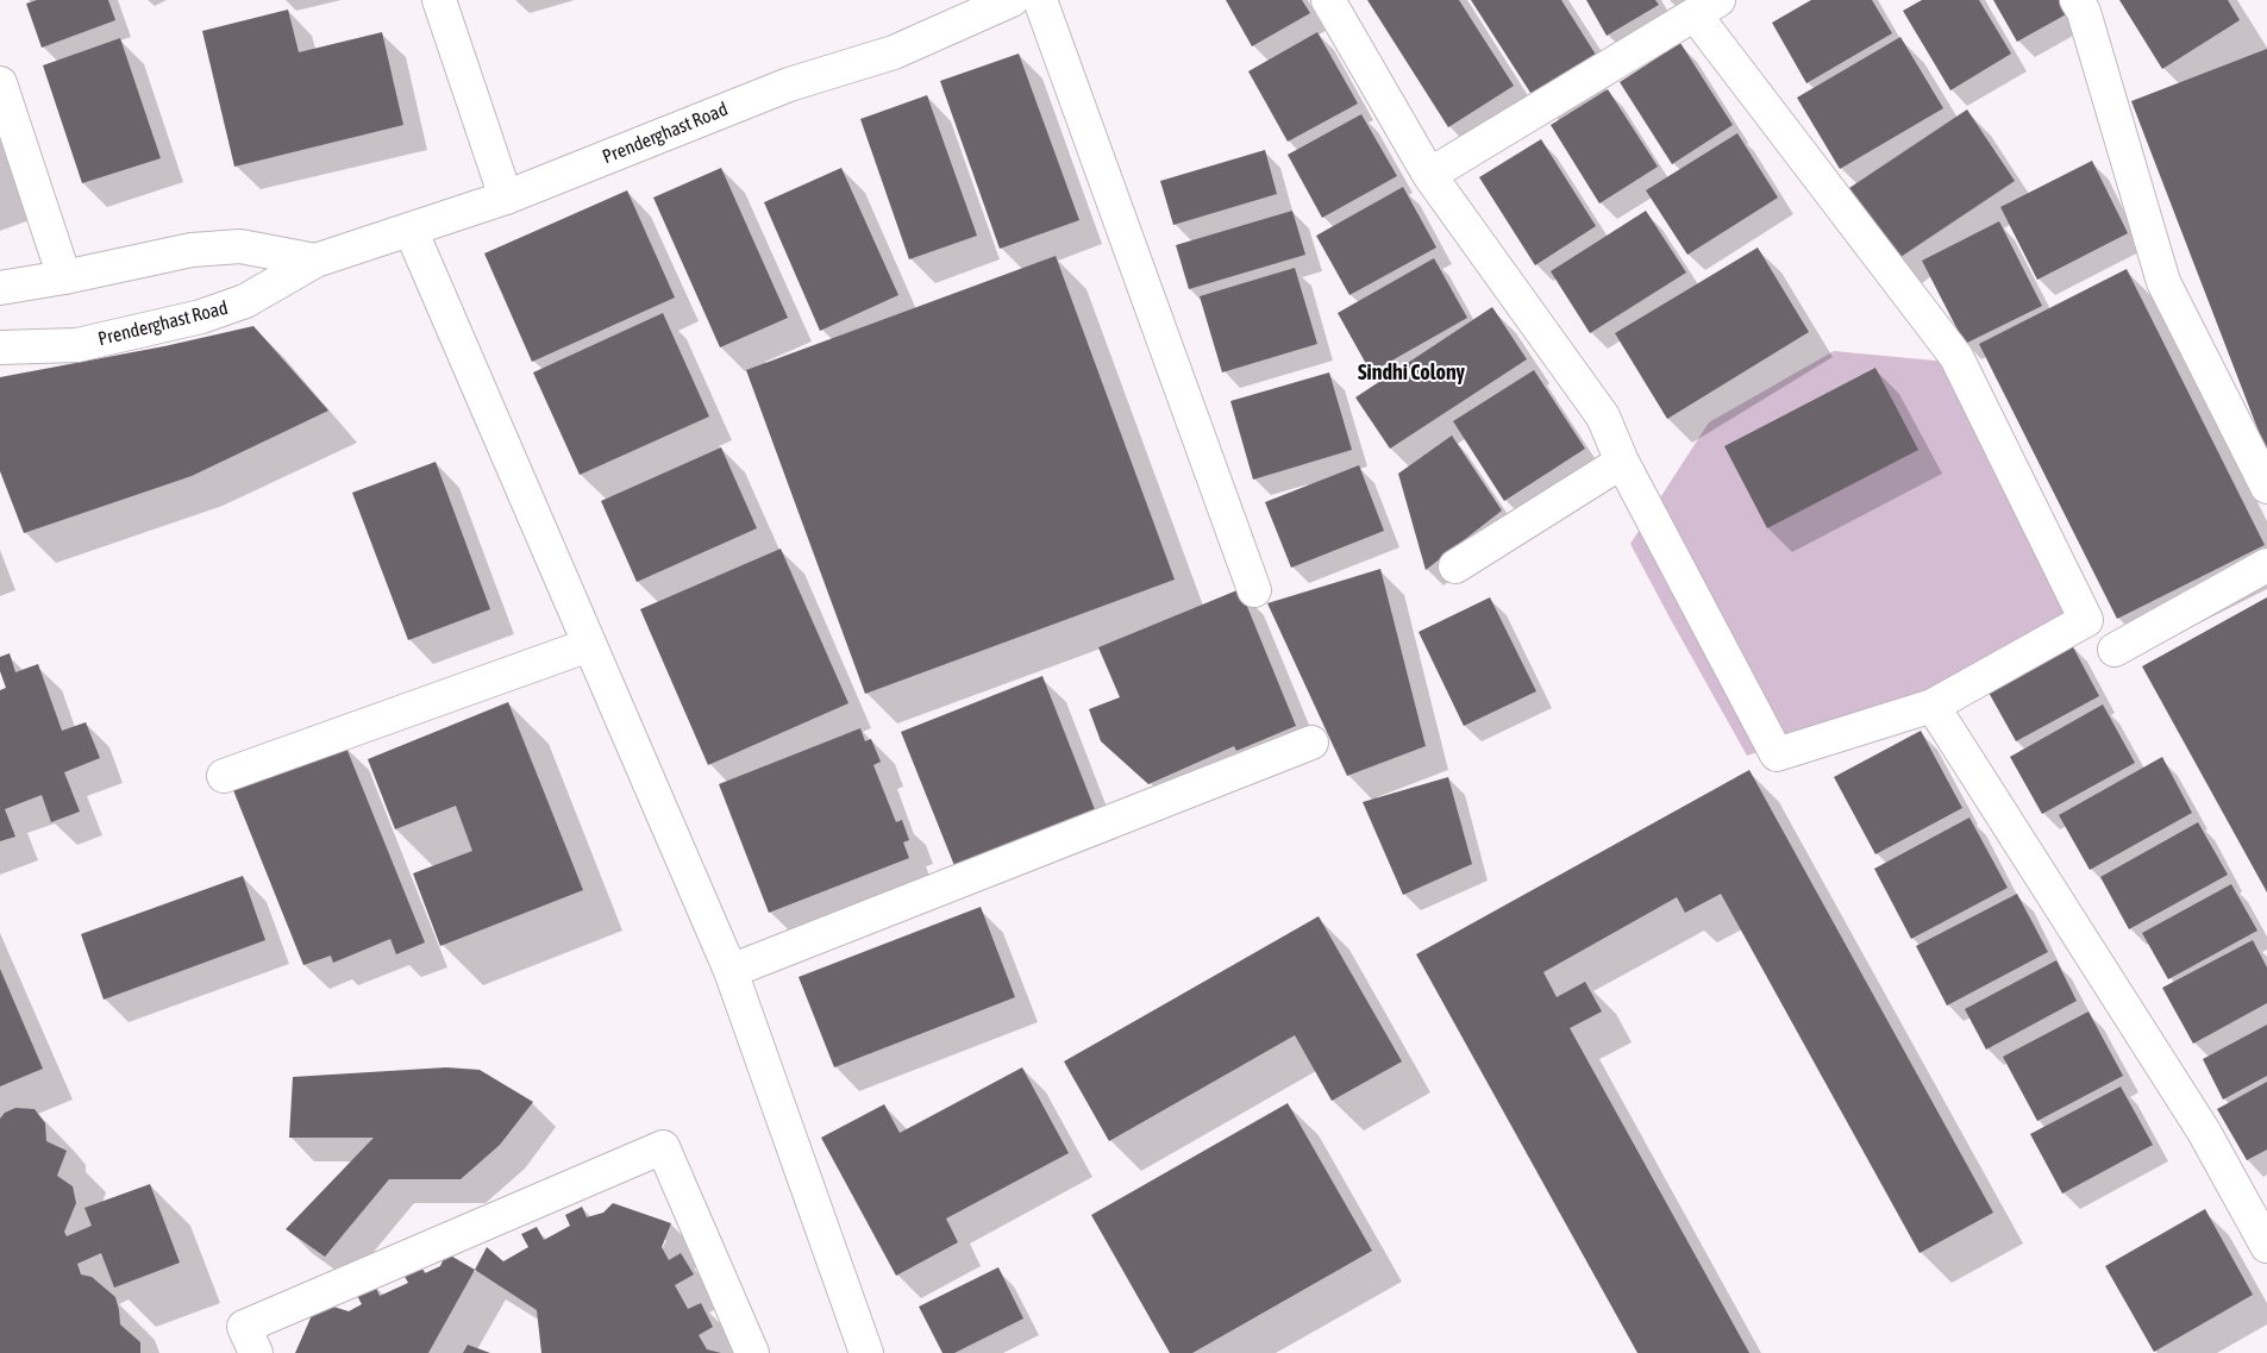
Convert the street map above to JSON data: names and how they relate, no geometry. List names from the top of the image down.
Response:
{
  "streets": {
    "street": ["Prenderghast Road"]
  },
  "districts": ["Sindhi Colony"]
}
